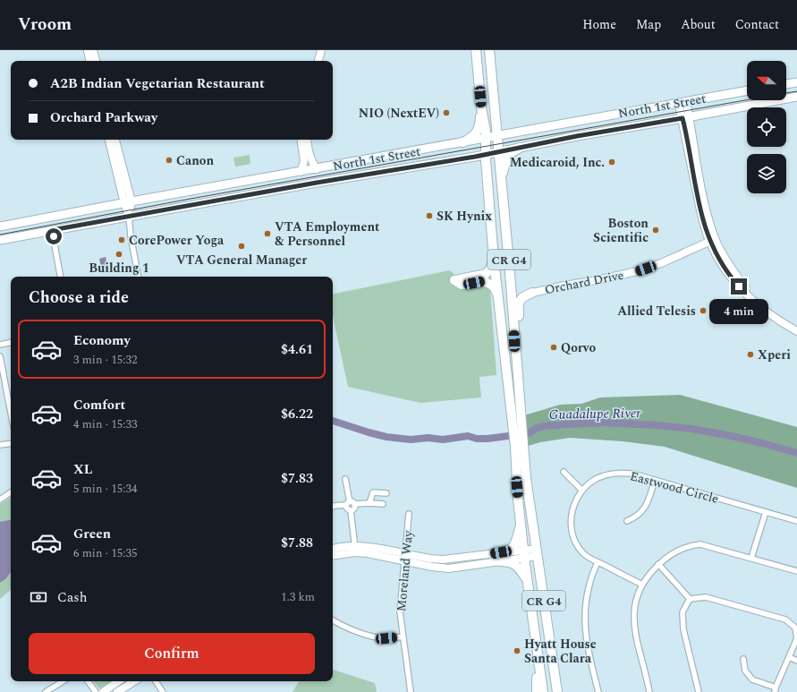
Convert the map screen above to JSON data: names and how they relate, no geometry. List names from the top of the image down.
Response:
{
  "streets": {
    "highway": ["CR G4"],
    "main road": ["North 1st Street", "Orchard Drive"],
    "street": ["Eastwood Circle", "Moreland Way"]
  },
  "crossings": [
    ["North 1st Street", "CR G4"]
  ],
  "water": ["Guadalupe River"],
  "places": [
    "NIO (NextEV)",
    "Canon",
    "Medicaroid, Inc.",
    "SK Hynix",
    "Boston Scientific",
    "VTA Employment & Personnel",
    "CorePower Yoga",
    "VTA General Manager",
    "Building 1",
    "Allied Telesis",
    "Qorvo",
    "Xperi",
    "Hyatt House Santa Clara"
  ],
  "north": "left",
  "page": {
    "header": "Vroom",
    "nav": [
      "Home",
      "Map",
      "About",
      "Contact"
    ],
    "banner": ["A2B Indian Vegetarian Restaurant", "Orchard Parkway"],
    "heading": "Choose a ride",
    "bubble": "4 min",
    "list": [
      {
        "name": "Economy",
        "note": "3 min · 15:32",
        "value": "$4.61"
      },
      {
        "name": "Comfort",
        "note": "4 min · 15:33",
        "value": "$6.22"
      },
      {
        "name": "XL",
        "note": "5 min · 15:34",
        "value": "$7.83"
      },
      {
        "name": "Green",
        "note": "6 min · 15:35",
        "value": "$7.88"
      }
    ],
    "pay": ["Cash", "1.3 km"],
    "buttons": "Confirm"
  }
}
